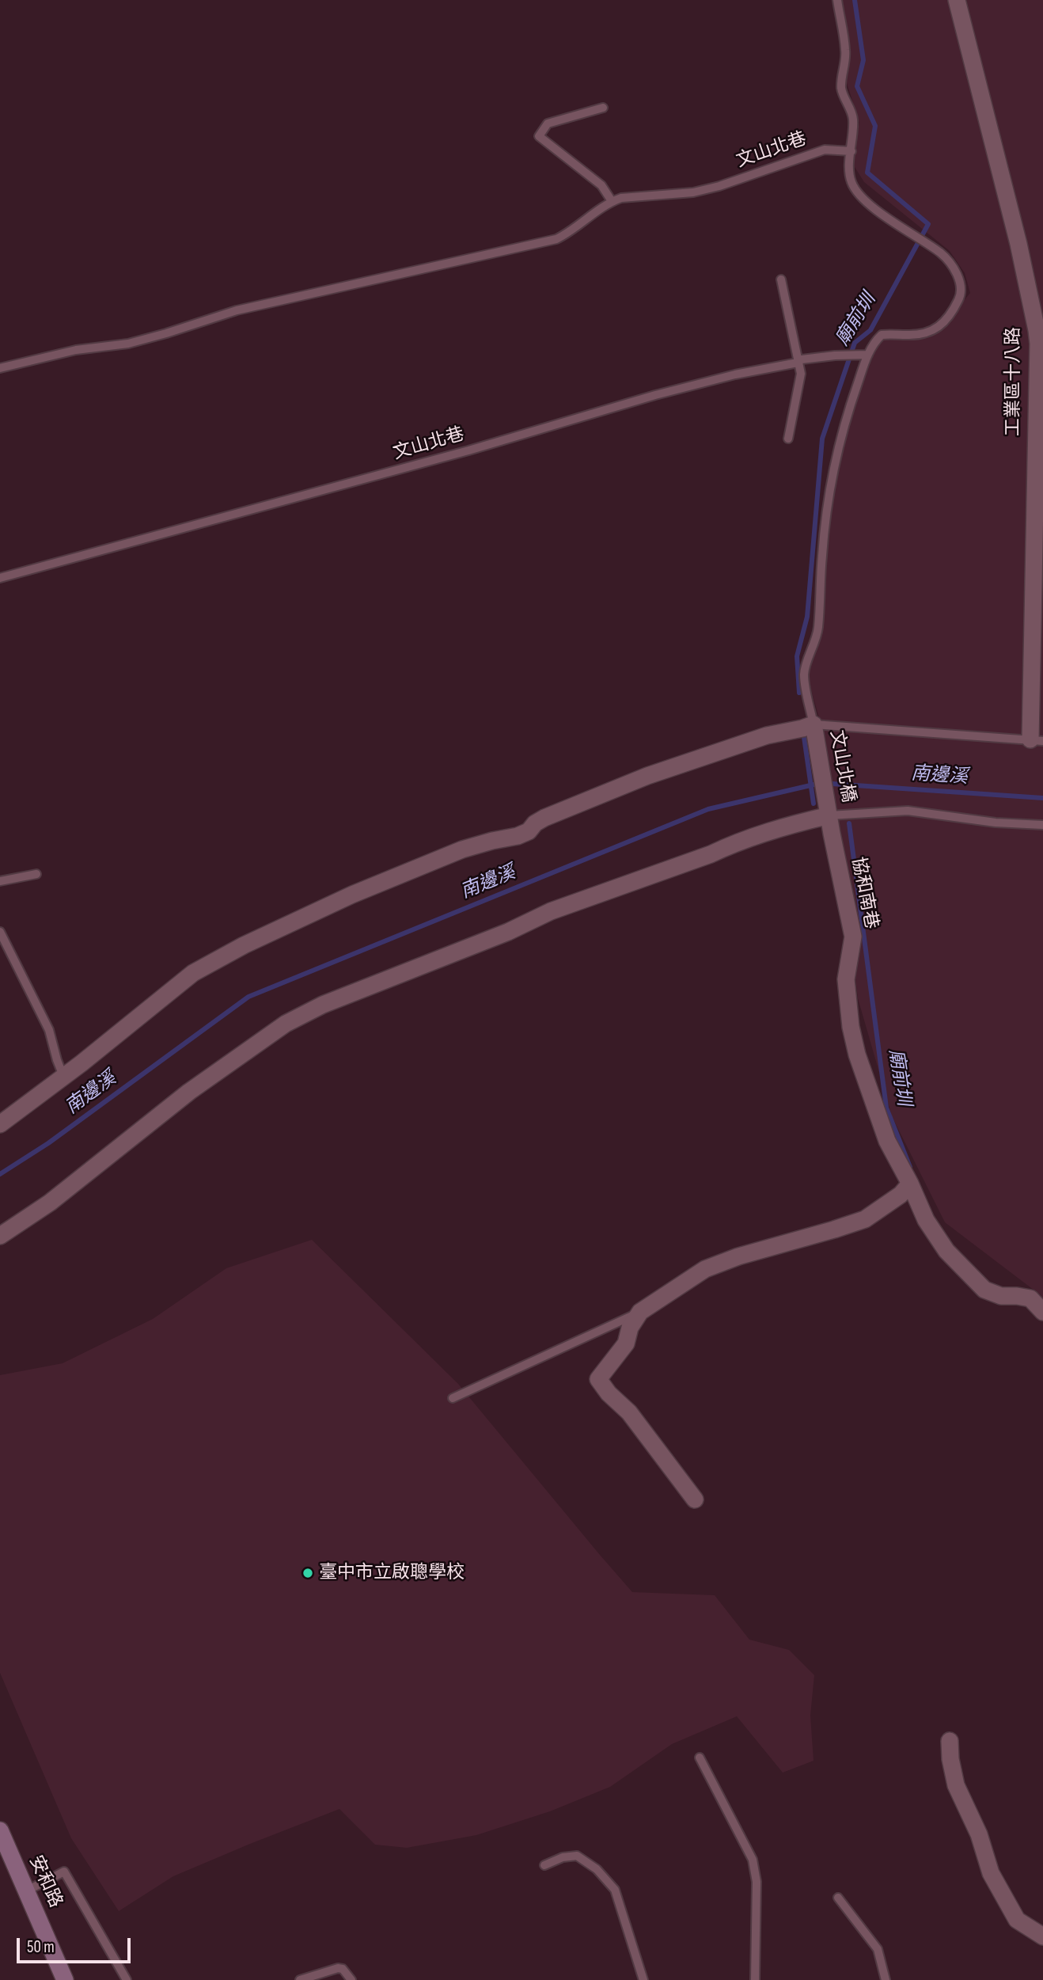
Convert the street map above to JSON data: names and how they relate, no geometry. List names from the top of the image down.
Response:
{
  "streets": {
    "main road": ["安和路"],
    "street": ["工業區十八路", "文山北橋", "協和南巷"],
    "lane": ["文山北巷"]
  },
  "crossings": [
    ["文山北橋", "協和南巷"]
  ],
  "water": ["廟前圳", "南邊溪"],
  "places": ["臺中市立啟聰學校"],
  "scale_bar": "50 m"
}
